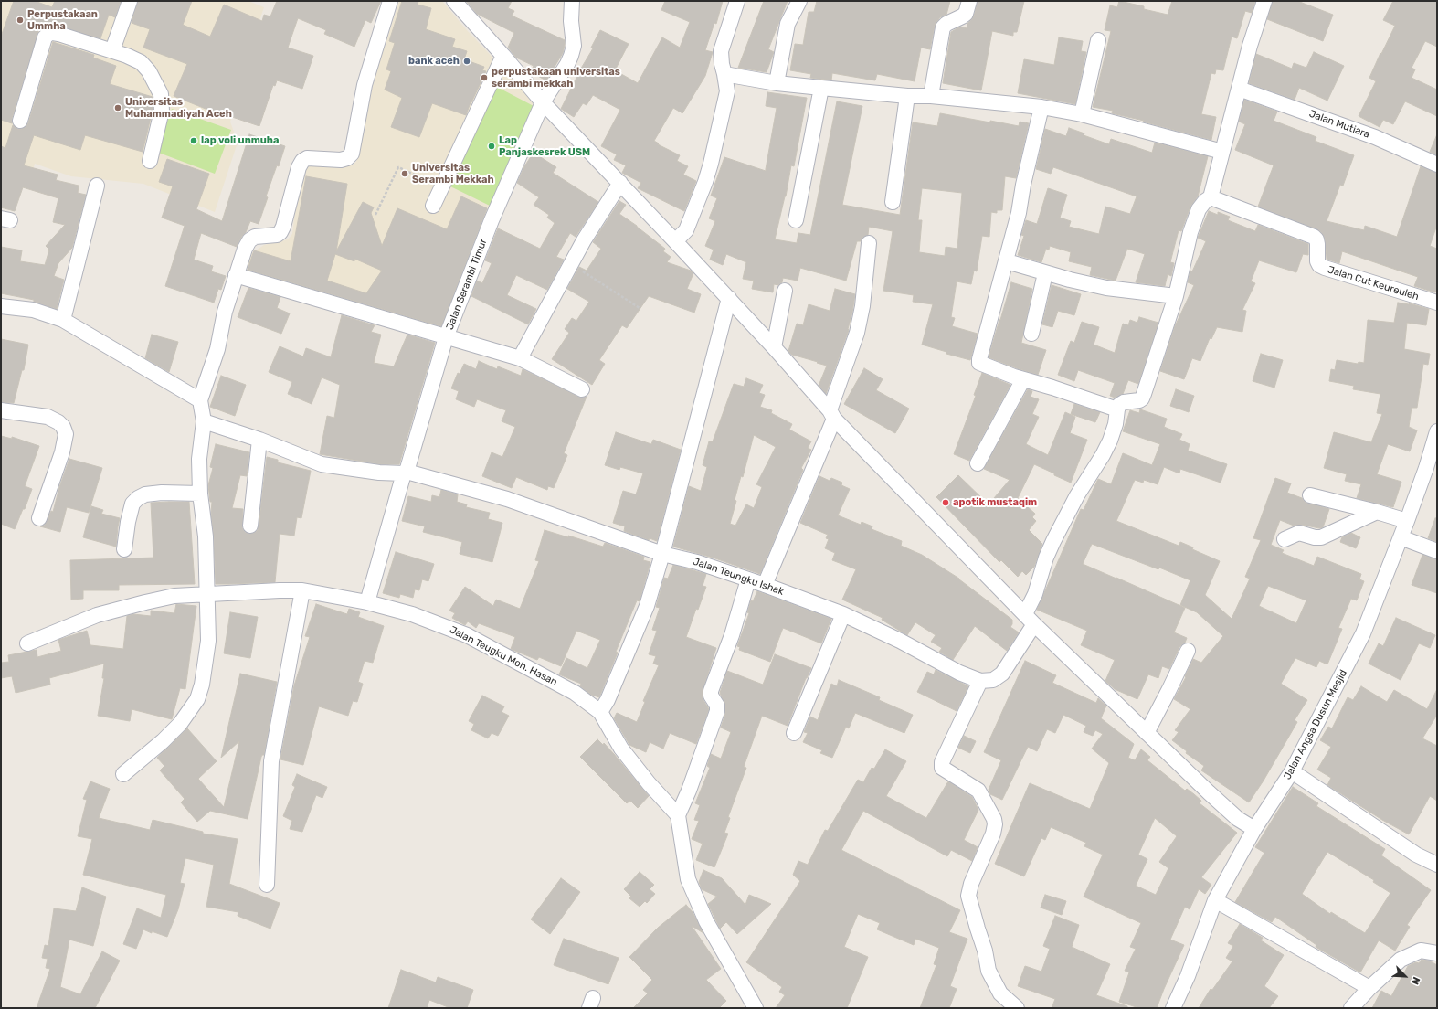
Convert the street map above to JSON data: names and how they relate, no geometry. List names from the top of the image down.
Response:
{
  "streets": {
    "street": [
      "Jalan Mutiara",
      "Jalan Cut Keureuleh",
      "Jalan Serambi Timur",
      "Jalan Teungku Ishak",
      "Jalan Teugku Moh. Hasan",
      "Jalan Angsa Dusun Mesjid"
    ]
  },
  "crossings": [
    ["Jalan Serambi Timur", "Jalan Teungku Ishak"],
    ["Jalan Serambi Timur", "Jalan Teugku Moh. Hasan"]
  ],
  "places": [
    "Perpustakaan Ummha",
    "bank aceh",
    "perpustakaan universitas serambi mekkah",
    "Universitas Muhammadiyah Aceh",
    "lap voli unmuha",
    "Lap Panjaskesrek USM",
    "Universitas Serambi Mekkah",
    "apotik mustaqim"
  ],
  "north": "bottom right"
}
